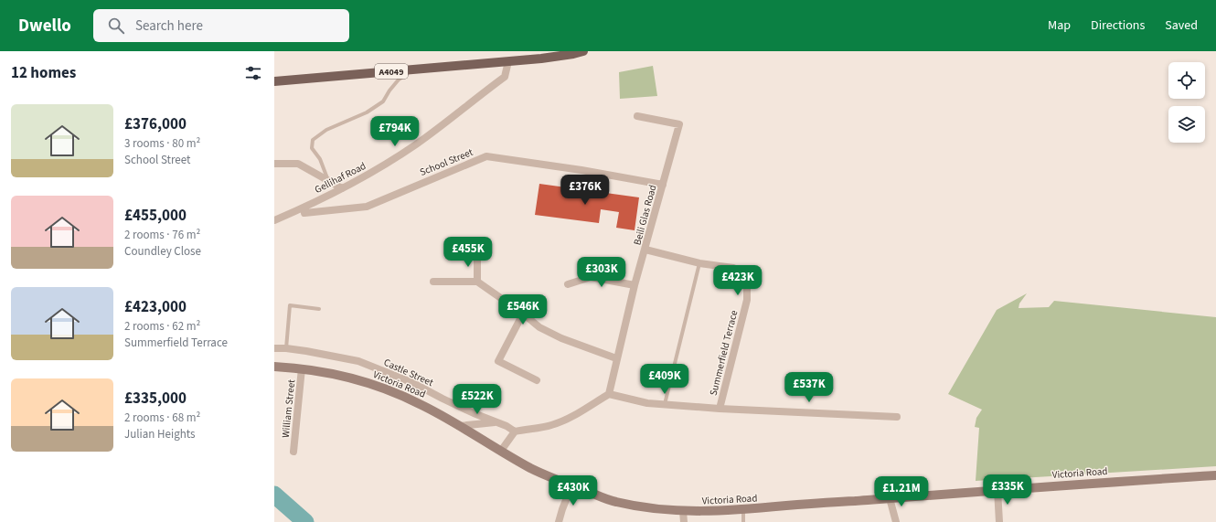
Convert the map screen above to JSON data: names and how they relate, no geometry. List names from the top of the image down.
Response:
{
  "streets": {
    "main road": ["A4049", "Victoria Road"],
    "street": [
      "School Street",
      "Gellihaf Road",
      "Beili Glas Road",
      "Summerfield Terrace",
      "Castle Street",
      "William Street"
    ]
  },
  "crossings": [
    ["A4049", "Gellihaf Road"],
    ["School Street", "Beili Glas Road"],
    ["Beili Glas Road", "Summerfield Terrace"],
    ["Victoria Road", "William Street"]
  ],
  "page": {
    "header": "Dwello",
    "search": "Search here",
    "nav": ["Map", "Directions", "Saved"],
    "heading": "12 homes",
    "list": [
      {
        "name": "£376,000",
        "note": "3 rooms · 80 m² · School Street"
      },
      {
        "name": "£455,000",
        "note": "2 rooms · 76 m² · Coundley Close"
      },
      {
        "name": "£423,000",
        "note": "2 rooms · 62 m² · Summerfield Terrace"
      },
      {
        "name": "£335,000",
        "note": "2 rooms · 68 m² · Julian Heights"
      }
    ],
    "price": [
      "£794K",
      "£376K",
      "£455K",
      "£303K",
      "£423K",
      "£546K",
      "£409K",
      "£537K",
      "£522K",
      "£335K",
      "£430K",
      "£1.21M"
    ]
  }
}
